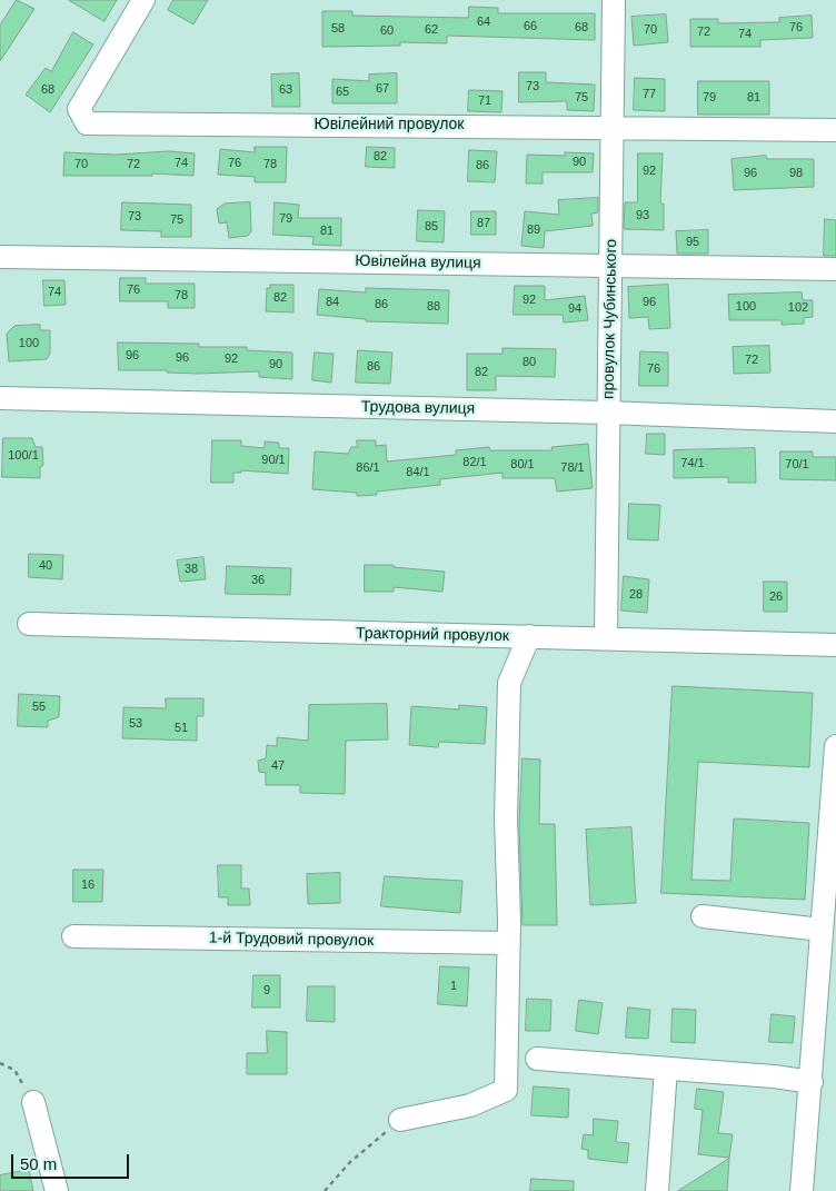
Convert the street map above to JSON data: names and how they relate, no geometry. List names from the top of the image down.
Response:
{
  "streets": {
    "street": [
      "Ювілейний провулок",
      "Ювілейна вулиця",
      "провулок Чубинського",
      "Трудова вулиця",
      "Тракторний провулок",
      "1-й Трудовий провулок"
    ]
  },
  "crossings": [
    ["Ювілейний провулок", "провулок Чубинського"],
    ["Ювілейна вулиця", "провулок Чубинського"],
    ["провулок Чубинського", "Трудова вулиця"],
    ["провулок Чубинського", "Тракторний провулок"]
  ],
  "house_numbers": [
    "64",
    "66",
    "68",
    "76",
    "58",
    "62",
    "70",
    "60",
    "72",
    "74",
    "73",
    "67",
    "68",
    "63",
    "65",
    "77",
    "75",
    "79",
    "81",
    "71",
    "82",
    "90",
    "74",
    "76",
    "70",
    "72",
    "78",
    "86",
    "92",
    "96",
    "98",
    "93",
    "73",
    "79",
    "75",
    "87",
    "85",
    "89",
    "81",
    "95",
    "76",
    "74",
    "78",
    "82",
    "92",
    "84",
    "96",
    "86",
    "88",
    "100",
    "102",
    "94",
    "100",
    "96",
    "96",
    "92",
    "72",
    "80",
    "90",
    "86",
    "76",
    "82",
    "100/1",
    "90/1",
    "82/1",
    "74/1",
    "80/1",
    "70/1",
    "86/1",
    "78/1",
    "84/1",
    "40",
    "38",
    "36",
    "28",
    "26",
    "55",
    "53",
    "51",
    "47",
    "16",
    "1",
    "9"
  ],
  "scale_bar": "50 m"
}
